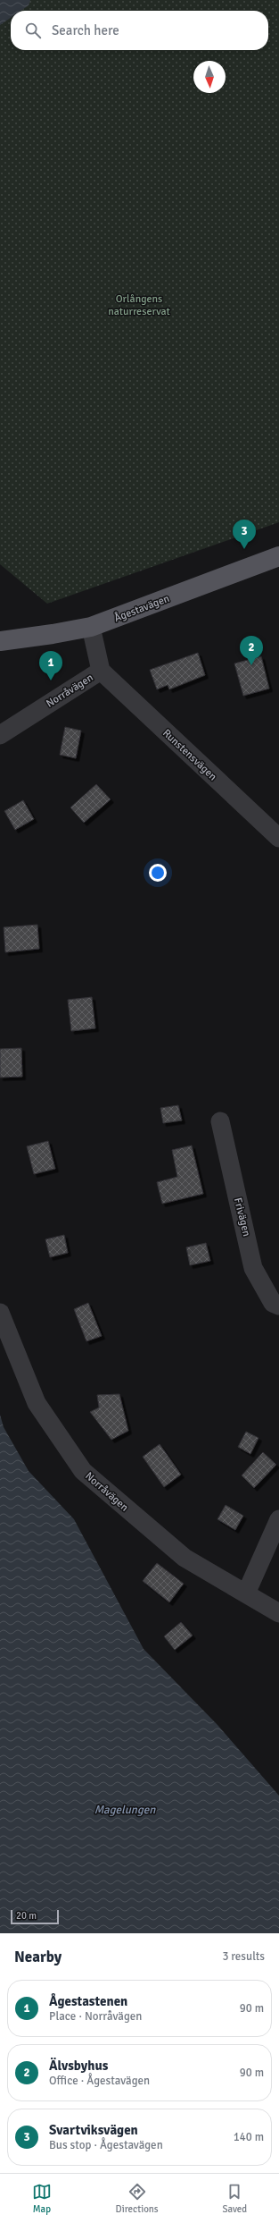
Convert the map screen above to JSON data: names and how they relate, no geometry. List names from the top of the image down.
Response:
{
  "streets": {
    "main road": ["Ågestavägen"],
    "street": ["Norråvägen", "Runstensvägen", "Frivägen"]
  },
  "crossings": [
    ["Ågestavägen", "Norråvägen"],
    ["Norråvägen", "Runstensvägen"]
  ],
  "water": ["Magelungen"],
  "parks": ["Orlångens naturreservat"],
  "scale_bar": "20 m",
  "north": "bottom",
  "page": {
    "search": "Search here",
    "pins": ["3", "2", "1"],
    "scale": "20 m",
    "heading": ["Nearby", "3 results"],
    "list": [
      {
        "mark": "1",
        "name": "Ågestastenen",
        "note": "Place · Norråvägen",
        "value": "90 m"
      },
      {
        "mark": "2",
        "name": "Älvsbyhus",
        "note": "Office · Ågestavägen",
        "value": "90 m"
      },
      {
        "mark": "3",
        "name": "Svartviksvägen",
        "note": "Bus stop · Ågestavägen",
        "value": "140 m"
      }
    ],
    "nav": ["Map", "Directions", "Saved"]
  }
}
